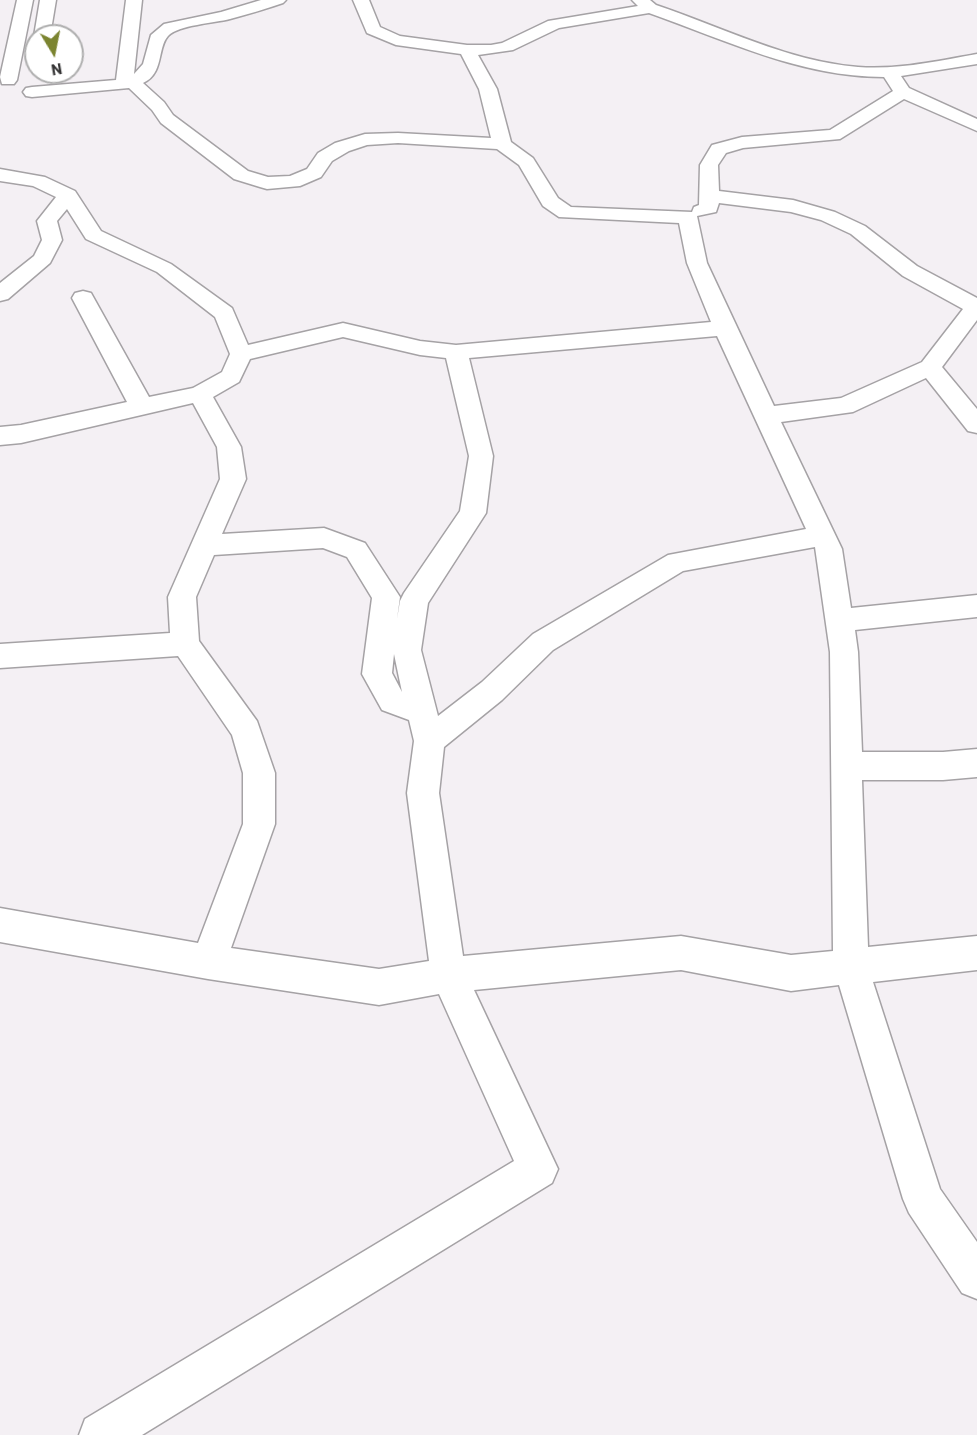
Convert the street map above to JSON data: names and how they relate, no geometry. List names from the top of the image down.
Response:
{
  "north": "bottom"
}
